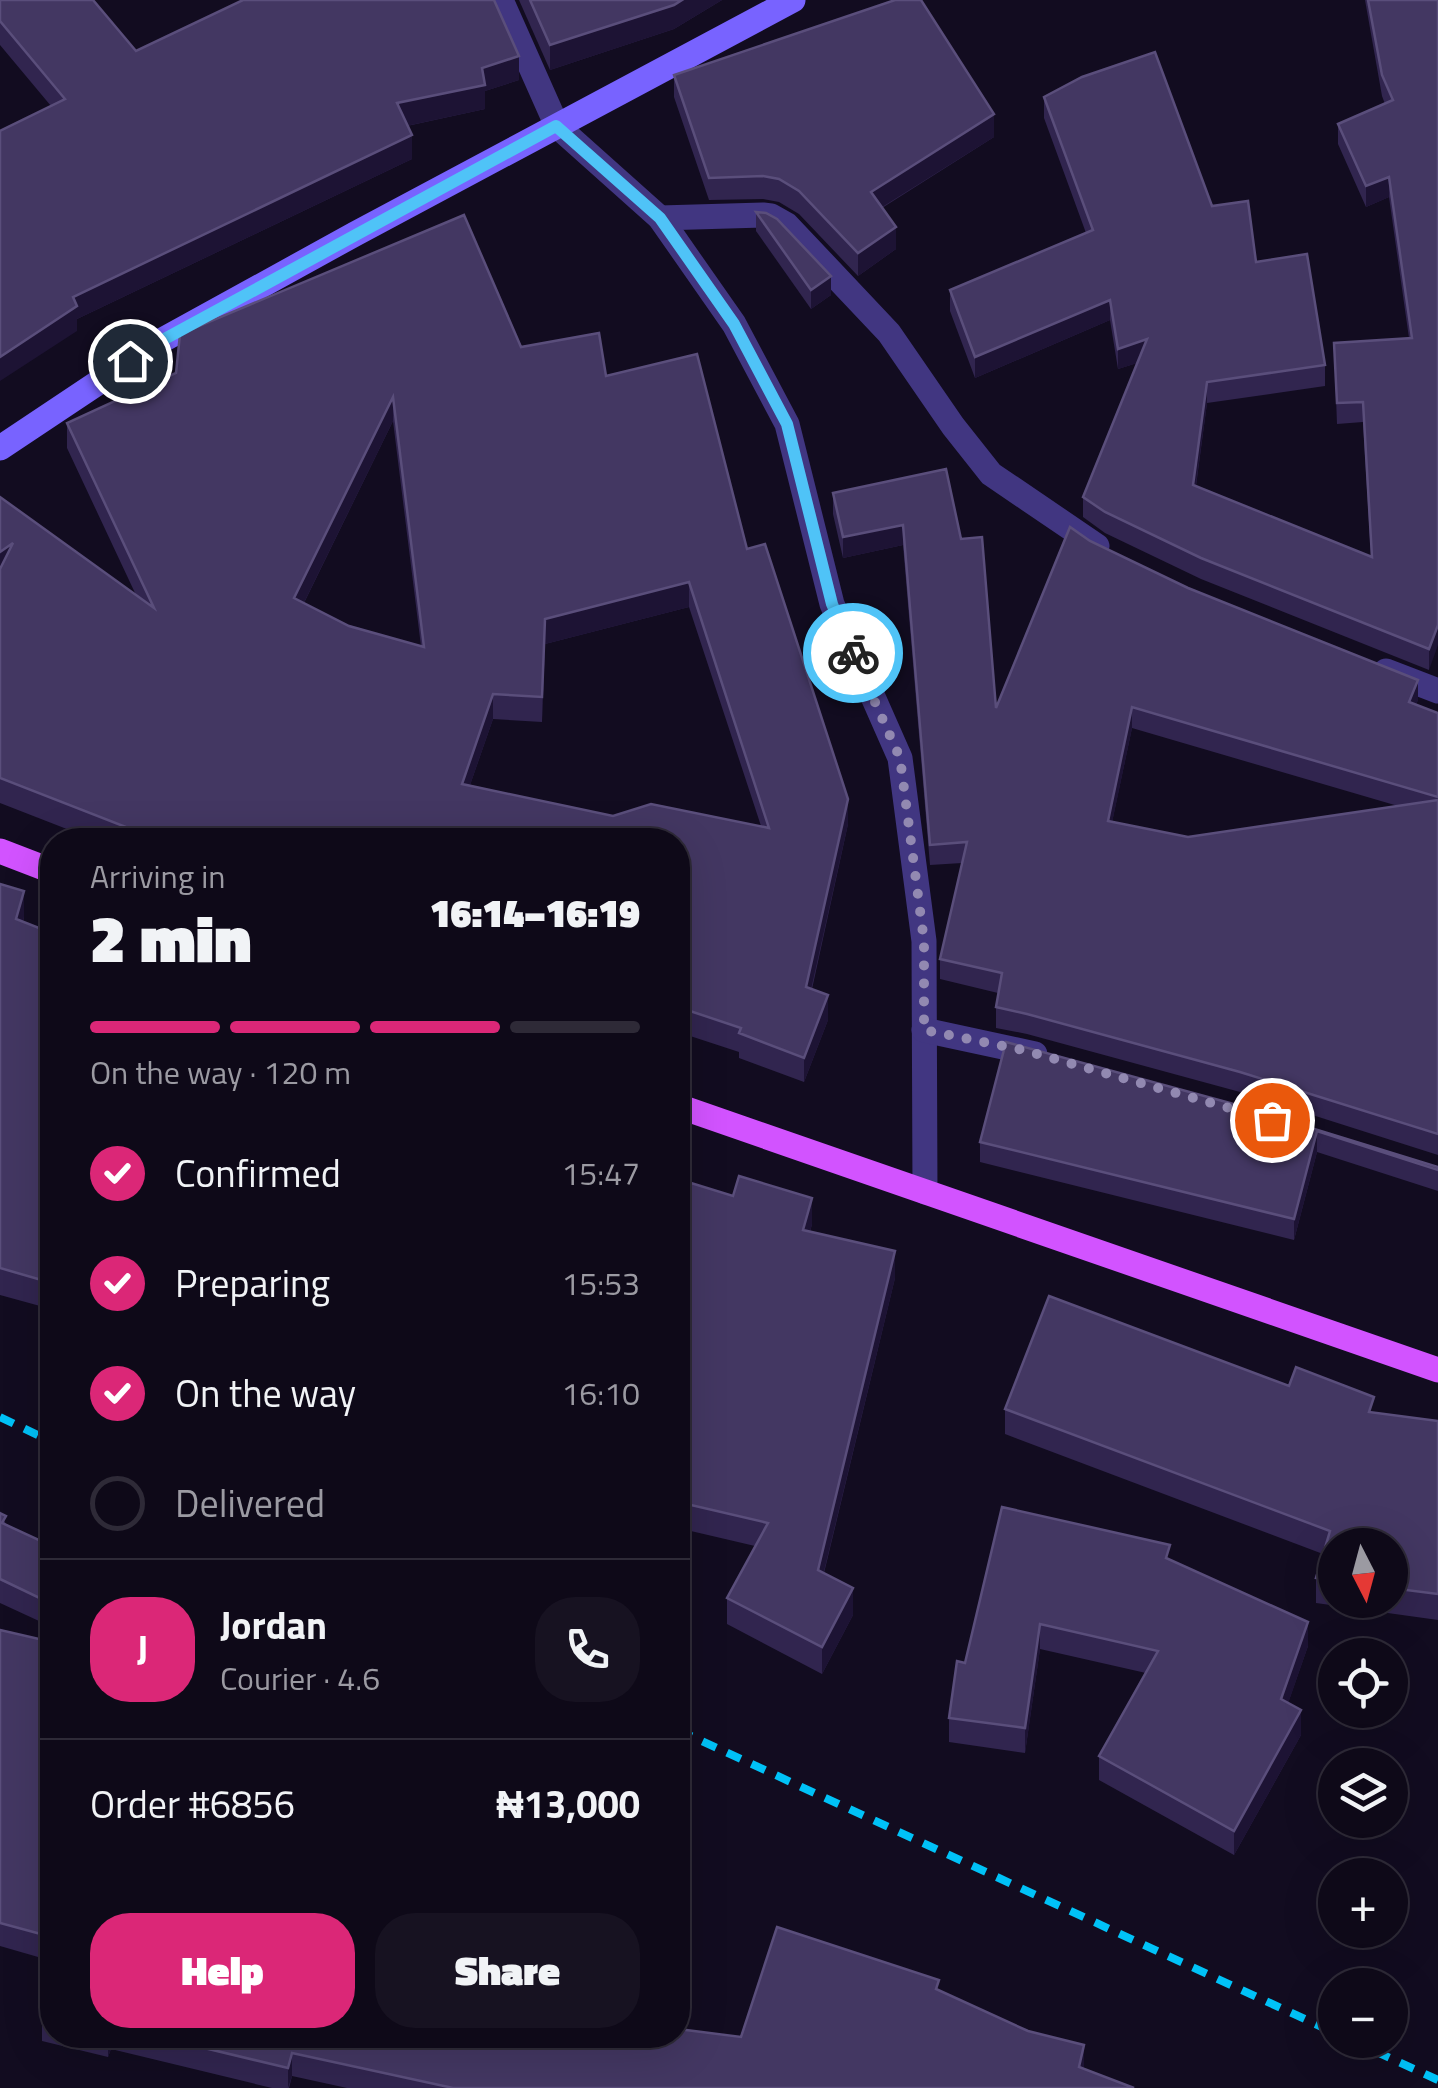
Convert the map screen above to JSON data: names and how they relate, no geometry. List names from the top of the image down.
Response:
{
  "north": "bottom",
  "page": {
    "heading": ["2 min", "Arriving in", "16:14–16:19"],
    "panel": [
      "Jordan",
      "Courier · 4.6",
      "Order #6856",
      "₦13,000"
    ],
    "bar": "On the way · 120 m",
    "list": [
      ["Confirmed", "15:47"],
      ["Preparing", "15:53"],
      ["On the way", "16:10"],
      "Delivered"
    ],
    "map_buttons": ["+", "−"],
    "round": "J",
    "buttons": ["Help", "Share"]
  }
}
